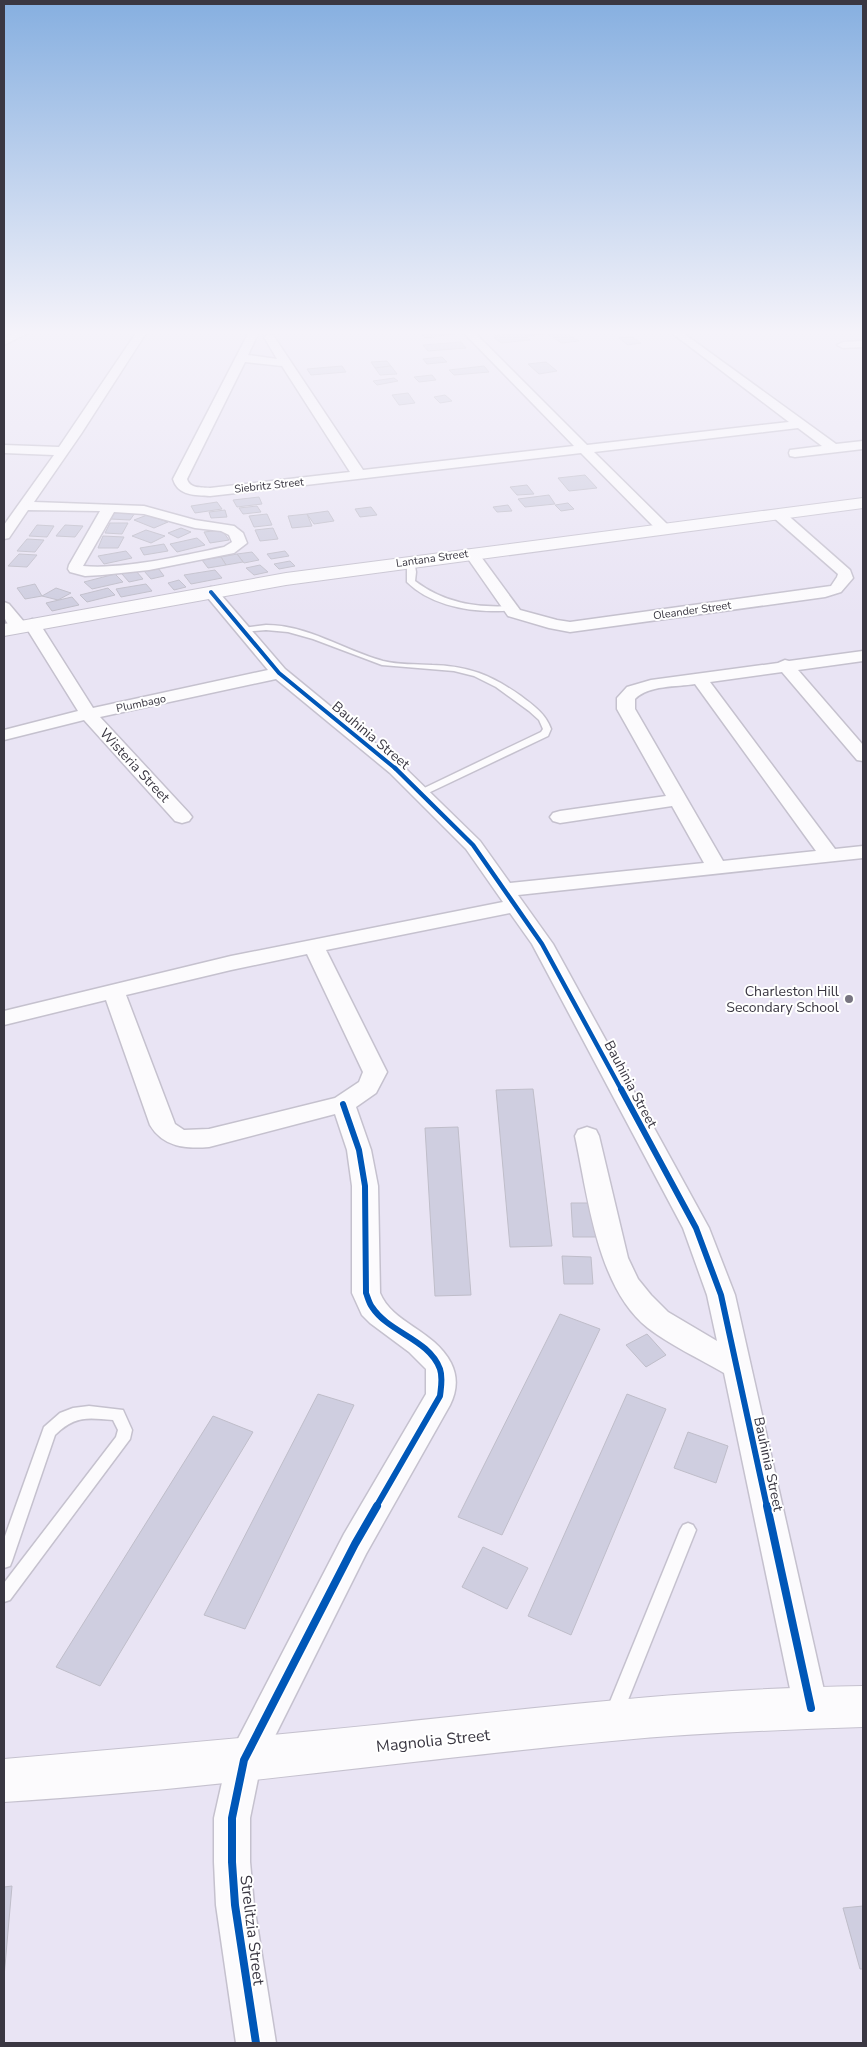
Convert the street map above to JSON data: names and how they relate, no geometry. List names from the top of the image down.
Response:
{
  "streets": {
    "street": [
      "Siebritz Street",
      "Lantana Street",
      "Oleander Street",
      "Plumbago",
      "Bauhinia Street",
      "Wisteria Street",
      "Magnolia Street",
      "Strelitzia Street"
    ]
  },
  "crossings": [
    ["Lantana Street", "Oleander Street"],
    ["Lantana Street", "Bauhinia Street"],
    ["Lantana Street", "Wisteria Street"],
    ["Plumbago", "Bauhinia Street"],
    ["Plumbago", "Wisteria Street"],
    ["Bauhinia Street", "Magnolia Street"],
    ["Magnolia Street", "Strelitzia Street"]
  ],
  "places": ["Charleston Hill Secondary School"]
}
